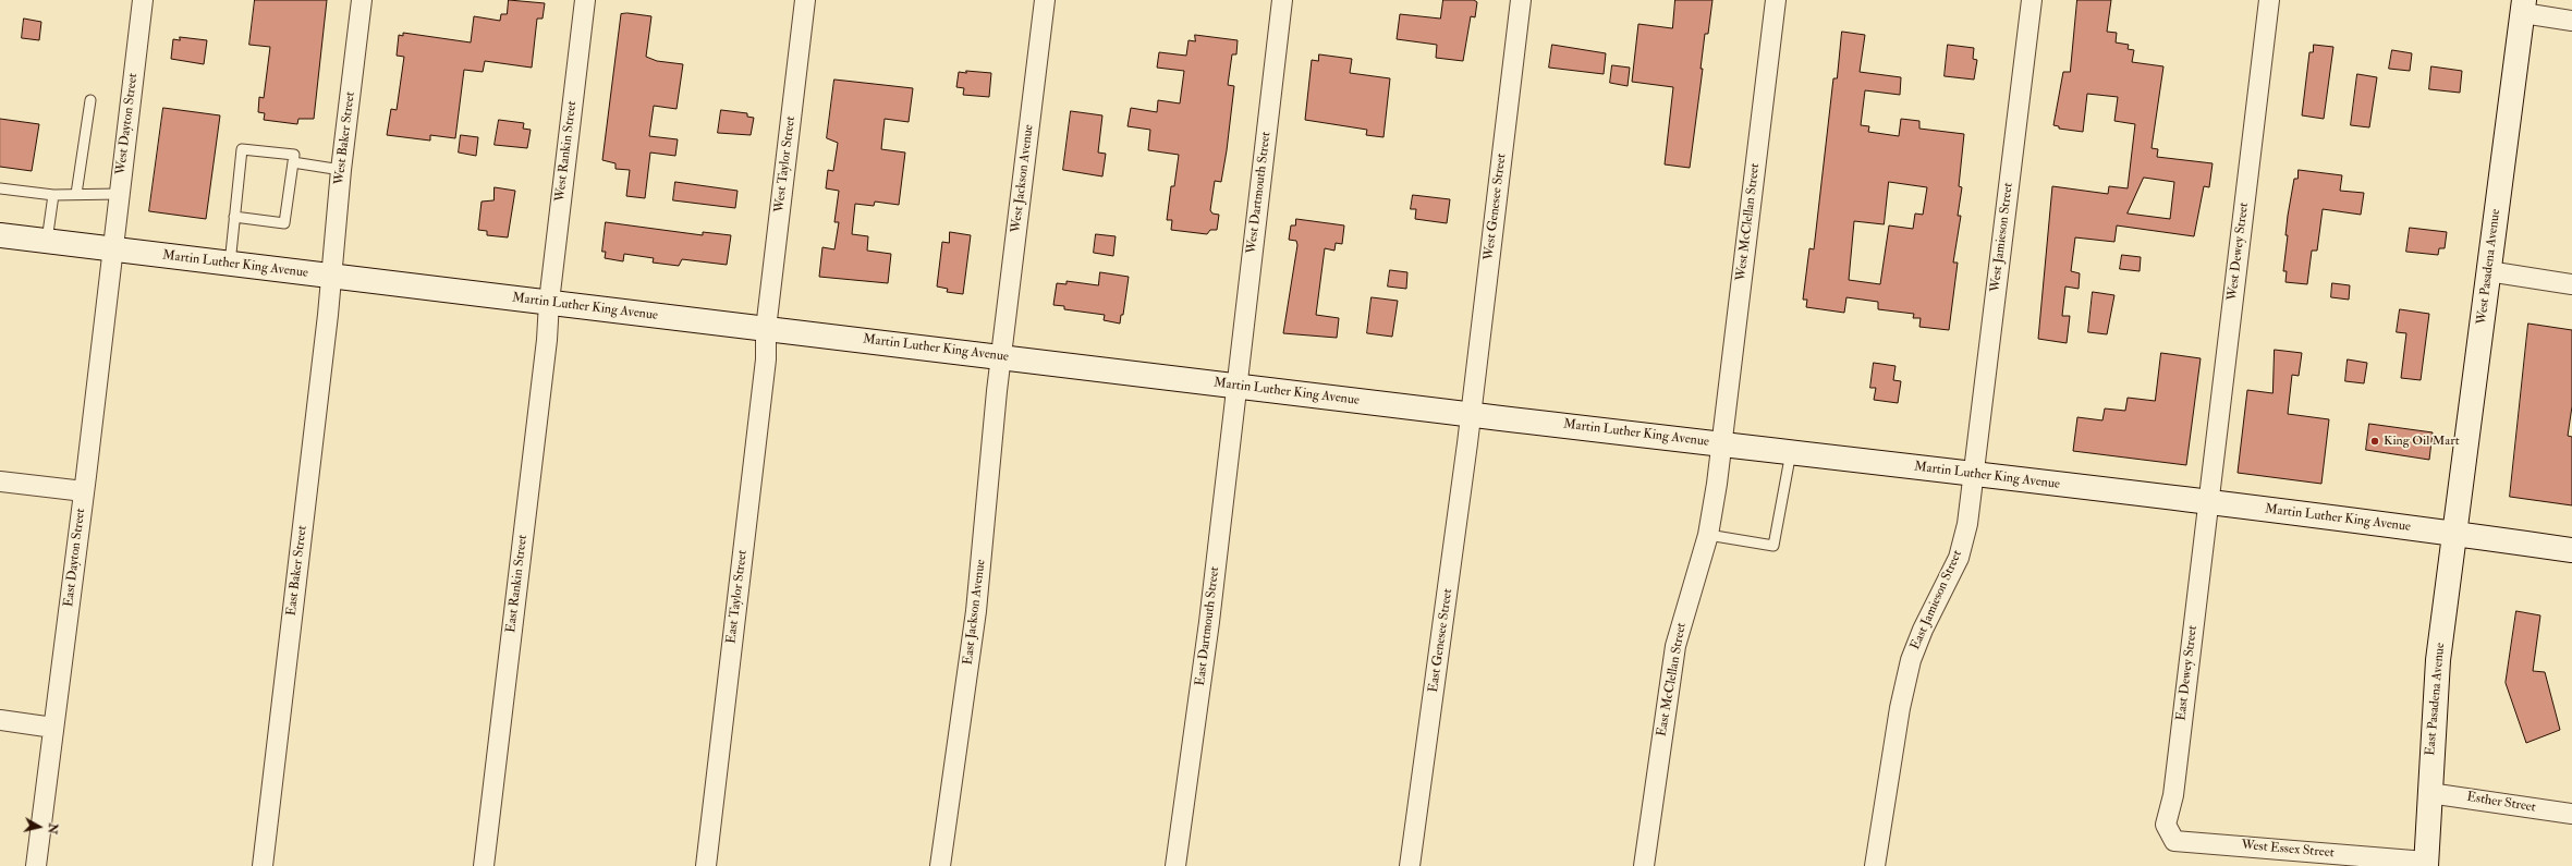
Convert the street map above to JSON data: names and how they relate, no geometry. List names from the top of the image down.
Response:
{
  "streets": {
    "street": [
      "West Dayton Street",
      "West Baker Street",
      "West Rankin Street",
      "West Taylor Street",
      "West Jackson Avenue",
      "West Dartmouth Street",
      "West Genesee Street",
      "West McClellan Street",
      "West Jamieson Street",
      "West Dewey Street",
      "Martin Luther King Avenue",
      "West Pasadena Avenue",
      "East Dayton Street",
      "East Baker Street",
      "East Rankin Street",
      "East Taylor Street",
      "East Jamieson Street",
      "East Jackson Avenue",
      "East Dartmouth Street",
      "East Genesee Street",
      "East Dewey Street",
      "East McClellan Street",
      "East Pasadena Avenue",
      "Esther Street",
      "West Essex Street"
    ]
  },
  "crossings": [
    ["West Dayton Street", "Martin Luther King Avenue"],
    ["West Dayton Street", "East Dayton Street"],
    ["West Baker Street", "Martin Luther King Avenue"],
    ["West Baker Street", "East Baker Street"],
    ["West Rankin Street", "Martin Luther King Avenue"],
    ["West Rankin Street", "East Rankin Street"],
    ["West Taylor Street", "Martin Luther King Avenue"],
    ["West Taylor Street", "East Taylor Street"],
    ["West Jackson Avenue", "Martin Luther King Avenue"],
    ["West Jackson Avenue", "East Jackson Avenue"],
    ["West Dartmouth Street", "Martin Luther King Avenue"],
    ["West Dartmouth Street", "East Dartmouth Street"],
    ["West Genesee Street", "Martin Luther King Avenue"],
    ["West Genesee Street", "East Genesee Street"],
    ["West McClellan Street", "Martin Luther King Avenue"],
    ["West McClellan Street", "East McClellan Street"],
    ["West Jamieson Street", "Martin Luther King Avenue"],
    ["West Jamieson Street", "East Jamieson Street"],
    ["West Dewey Street", "Martin Luther King Avenue"],
    ["West Dewey Street", "East Dewey Street"],
    ["Martin Luther King Avenue", "West Pasadena Avenue"],
    ["Martin Luther King Avenue", "East Dayton Street"],
    ["Martin Luther King Avenue", "East Baker Street"],
    ["Martin Luther King Avenue", "East Rankin Street"],
    ["Martin Luther King Avenue", "East Taylor Street"],
    ["Martin Luther King Avenue", "East Jamieson Street"],
    ["Martin Luther King Avenue", "East Jackson Avenue"],
    ["Martin Luther King Avenue", "East Dartmouth Street"],
    ["Martin Luther King Avenue", "East Genesee Street"],
    ["Martin Luther King Avenue", "East Dewey Street"],
    ["Martin Luther King Avenue", "East McClellan Street"],
    ["Martin Luther King Avenue", "East Pasadena Avenue"],
    ["West Pasadena Avenue", "East Pasadena Avenue"],
    ["East Dewey Street", "West Essex Street"],
    ["East Pasadena Avenue", "Esther Street"],
    ["East Pasadena Avenue", "West Essex Street"]
  ],
  "places": ["King Oil Mart"],
  "north": "right"
}
